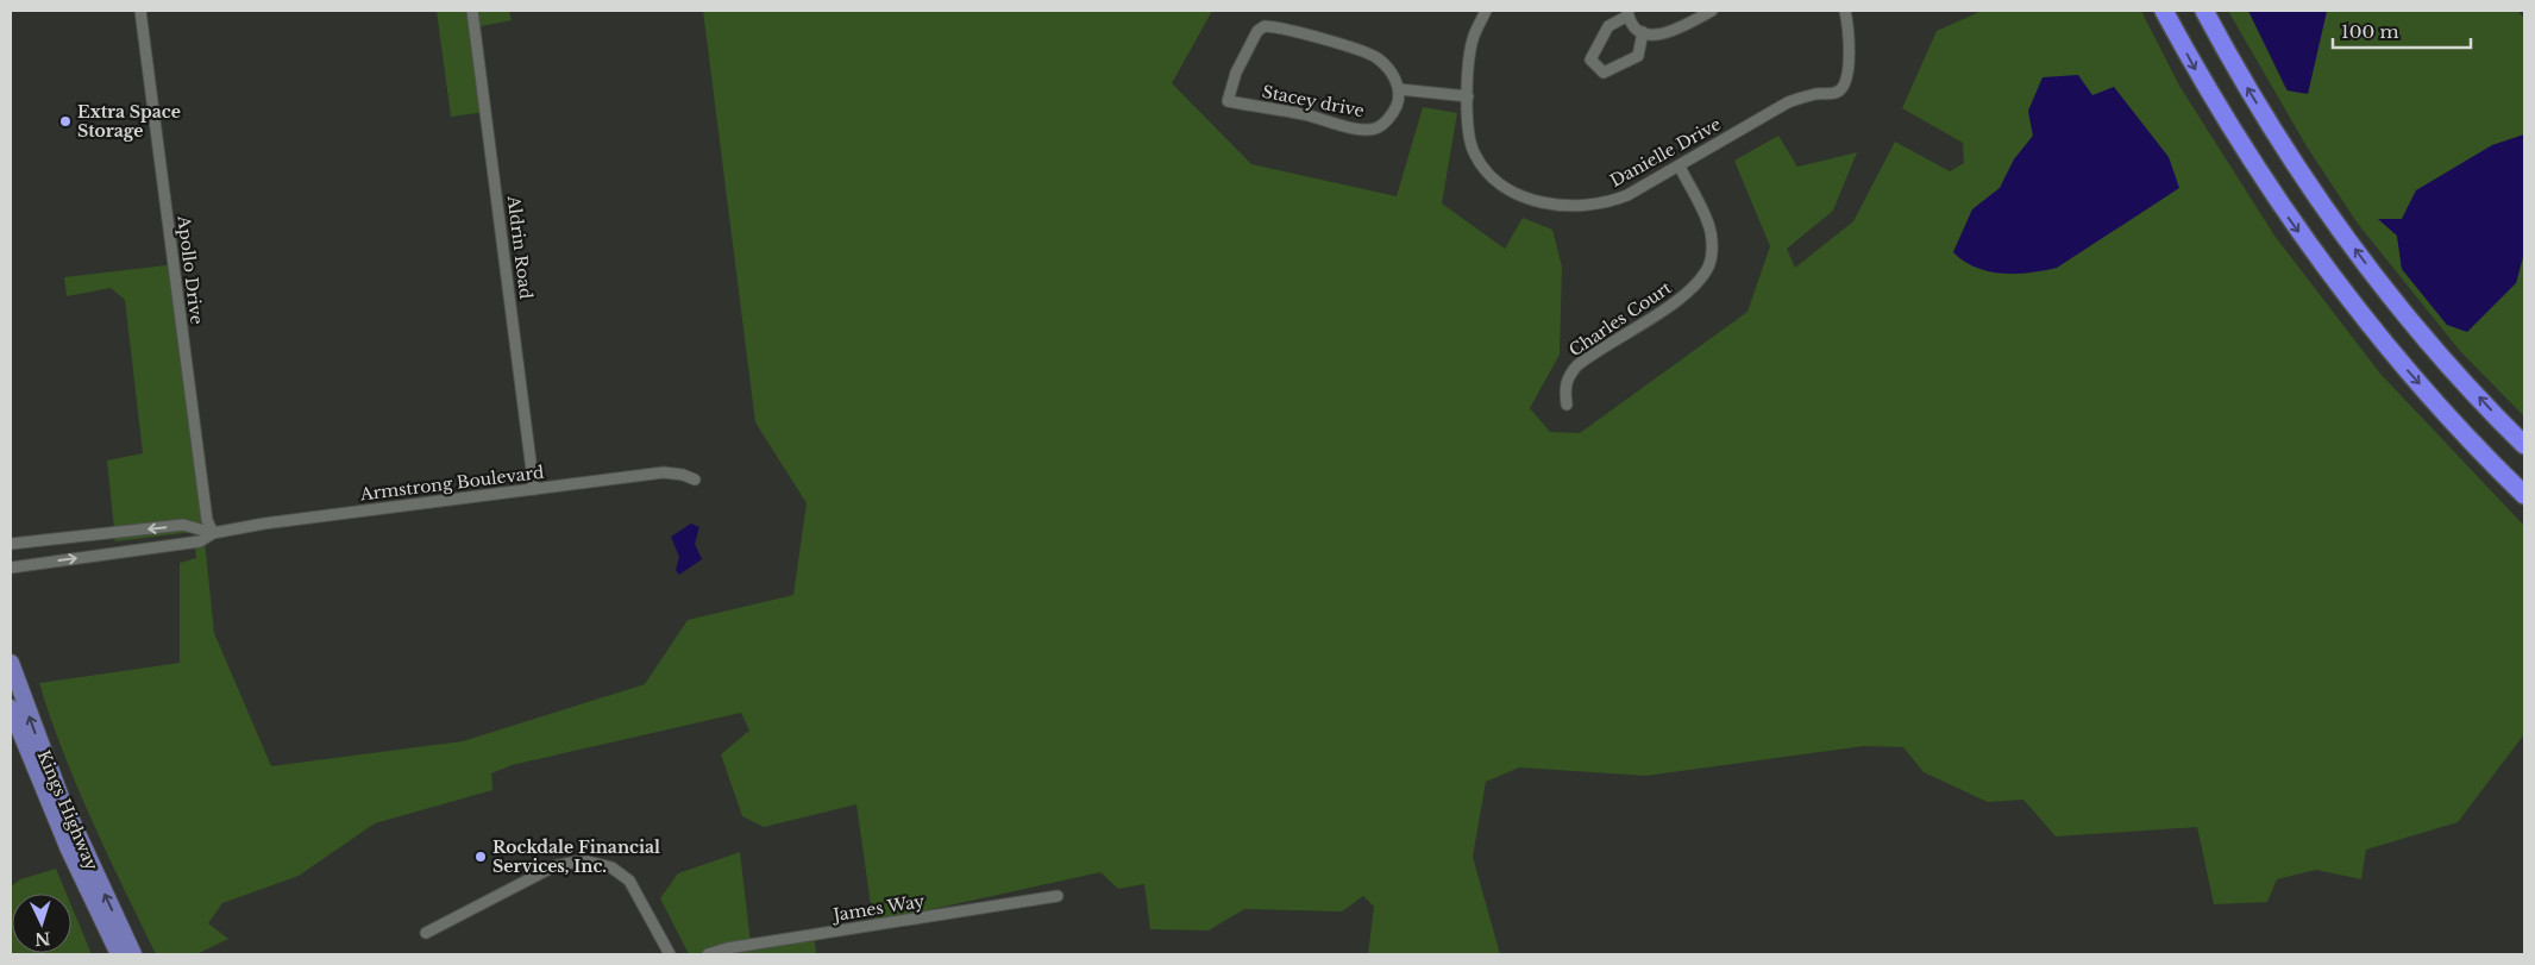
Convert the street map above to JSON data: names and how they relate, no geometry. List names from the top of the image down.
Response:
{
  "streets": {
    "main road": ["Kings Highway"],
    "street": [
      "Stacey drive",
      "Danielle Drive",
      "Aldrin Road",
      "Apollo Drive",
      "Charles Court",
      "Armstrong Boulevard",
      "James Way"
    ]
  },
  "crossings": [
    ["Danielle Drive", "Charles Court"],
    ["Aldrin Road", "Armstrong Boulevard"],
    ["Apollo Drive", "Armstrong Boulevard"]
  ],
  "places": ["Extra Space Storage", "Rockdale Financial Services, Inc."],
  "scale_bar": "100 m",
  "north": "bottom"
}
